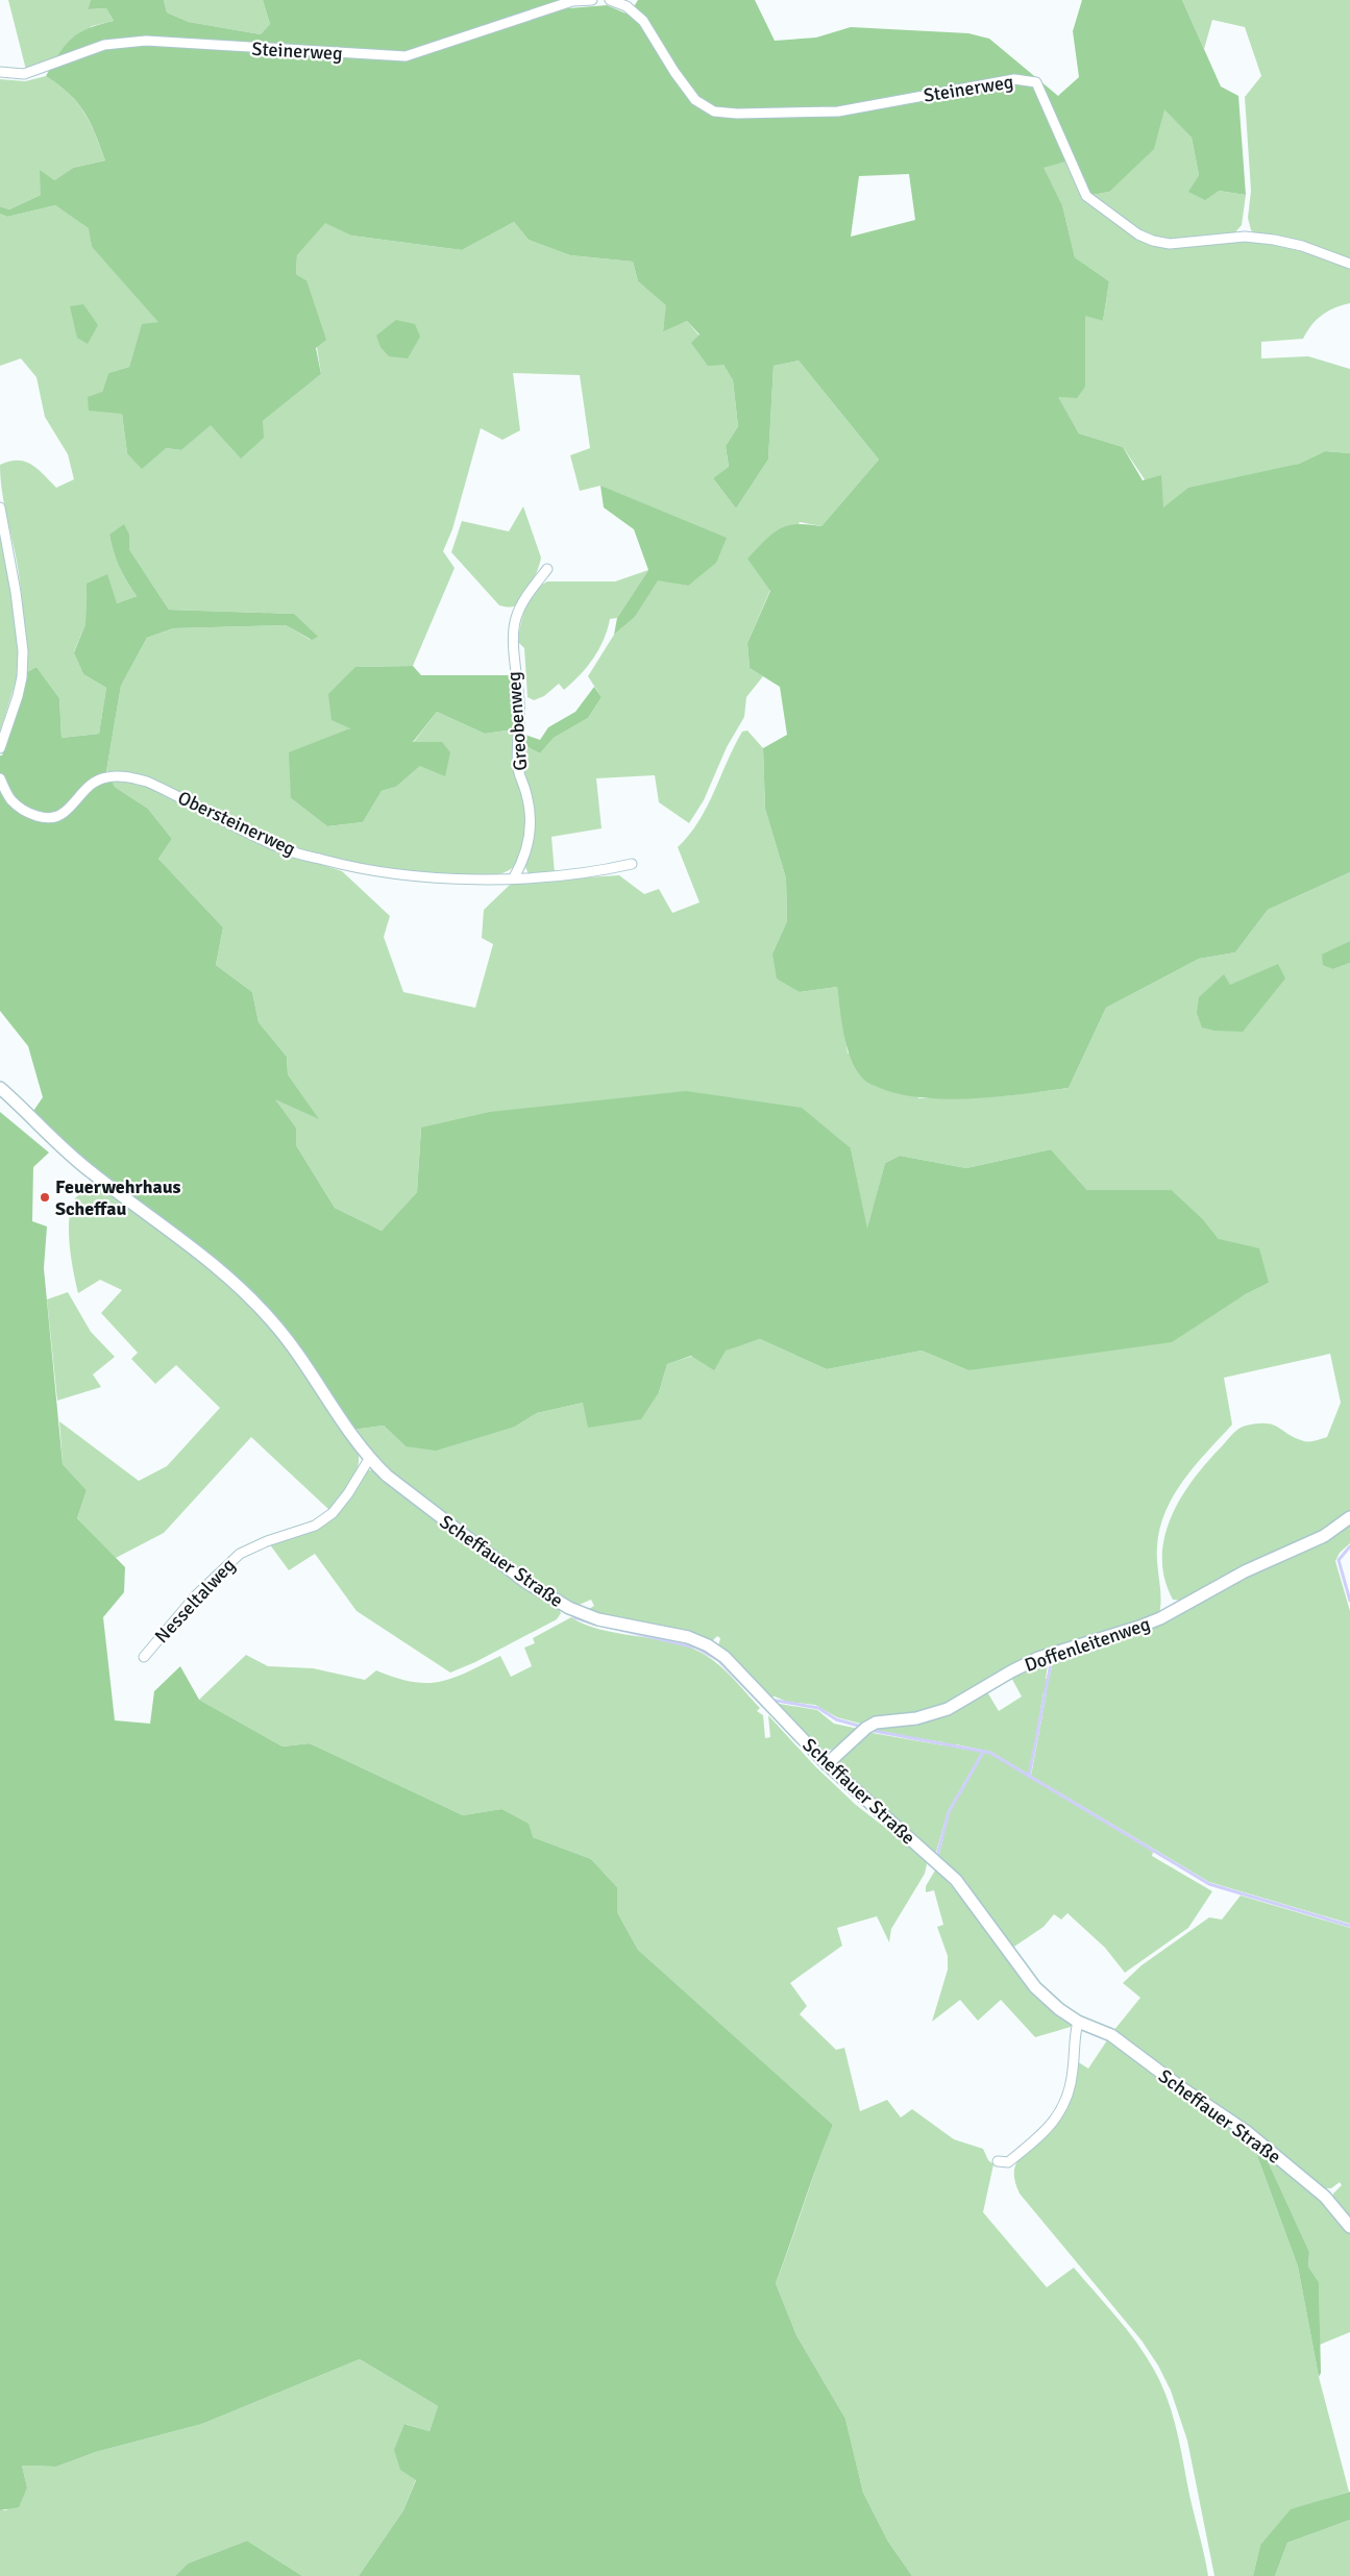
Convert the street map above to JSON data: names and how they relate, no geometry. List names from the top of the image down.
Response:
{
  "streets": {
    "street": [
      "Steinerweg",
      "Greobenweg",
      "Obersteinerweg",
      "Scheffauer Straße",
      "Nesseltalweg",
      "Doffenleitenweg"
    ]
  },
  "crossings": [
    ["Greobenweg", "Obersteinerweg"],
    ["Scheffauer Straße", "Nesseltalweg"],
    ["Scheffauer Straße", "Doffenleitenweg"]
  ],
  "places": ["Feuerwehrhaus Scheffau"]
}
